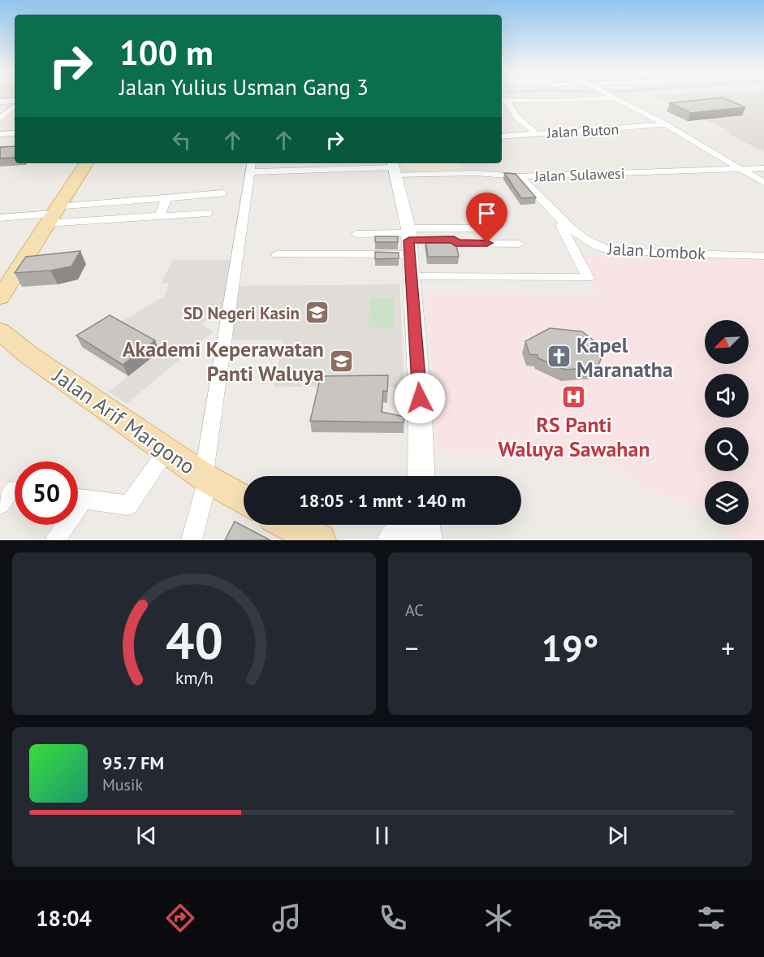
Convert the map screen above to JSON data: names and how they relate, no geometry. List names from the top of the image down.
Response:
{
  "streets": {
    "main road": ["Jalan Arif Margono"],
    "street": ["Jalan Buton", "Jalan Sulawesi", "Jalan Lombok"]
  },
  "crossings": [
    ["Jalan Sulawesi", "Jalan Lombok"]
  ],
  "places": {
    "school or university": ["SD Negeri Kasin", "Akademi Keperawatan Panti Waluya"],
    "church": ["Kapel Maranatha"],
    "hospital": ["RS Panti Waluya Sawahan"]
  },
  "north": "bottom left",
  "page": {
    "turn": ["100 m", "Jalan Yulius Usman Gang 3"],
    "limit": "50",
    "trip": "18:05 · 1 mnt · 140 m",
    "tile": "AC",
    "heat": ["−", "19°", "+"],
    "song": ["95.7 FM", "Musik"],
    "tabs": "18:04",
    "gauge": ["40", "km/h"]
  }
}
